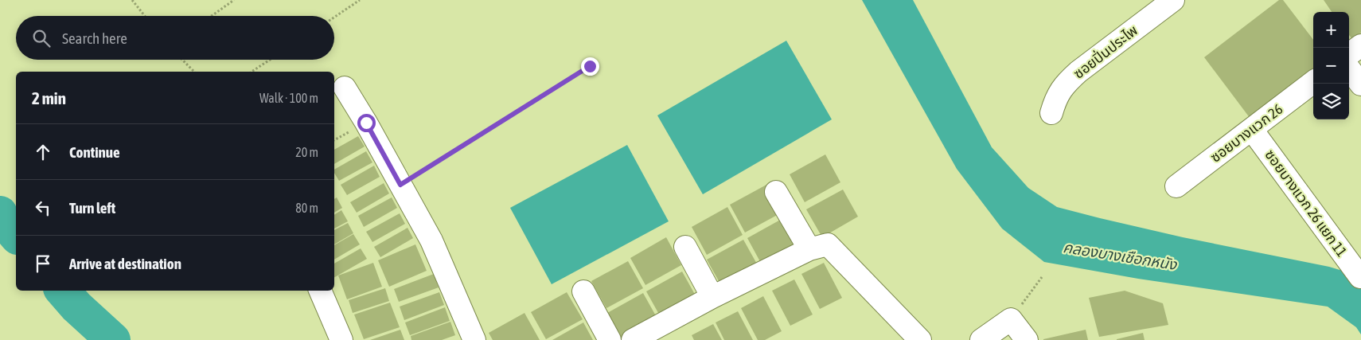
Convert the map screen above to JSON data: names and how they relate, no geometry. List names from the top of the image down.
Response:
{
  "streets": {
    "street": ["ซอยปิ่นประไพ", "ซอยบางแวก 26", "ซอยบางแวก 26 แยก 11"]
  },
  "crossings": [
    ["ซอยบางแวก 26", "ซอยบางแวก 26 แยก 11"]
  ],
  "water": ["คลองบางเชือกหนัง"],
  "page": {
    "map_buttons": ["+", "−"],
    "search": "Search here",
    "heading": ["2 min", "Walk · 100 m"],
    "list": [
      ["Continue", "20 m"],
      ["Turn left", "80 m"],
      "Arrive at destination"
    ]
  }
}
